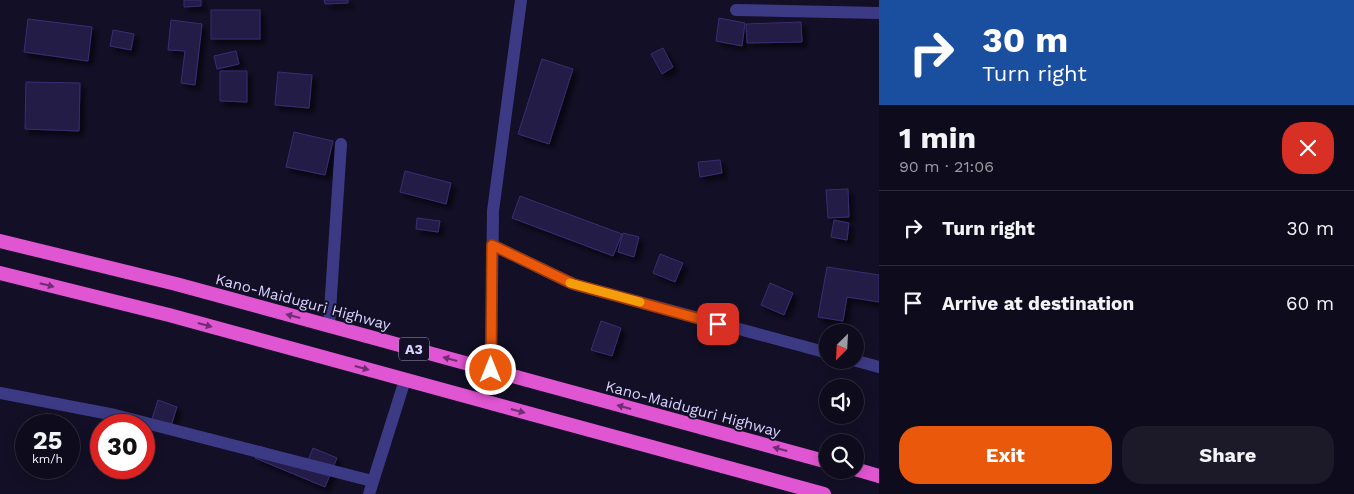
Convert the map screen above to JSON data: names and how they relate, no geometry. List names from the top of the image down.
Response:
{
  "streets": {
    "highway": ["Kano-Maiduguri Highway", "A3"]
  },
  "north": "bottom left",
  "page": {
    "turn": ["30 m", "Turn right"],
    "heading": ["1 min", "90 m · 21:06"],
    "list": [
      {
        "name": "Turn right",
        "value": "30 m"
      },
      {
        "name": "Arrive at destination",
        "value": "60 m"
      }
    ],
    "speed": "25 km/h",
    "limit": "30",
    "buttons": ["Exit", "Share"]
  }
}
